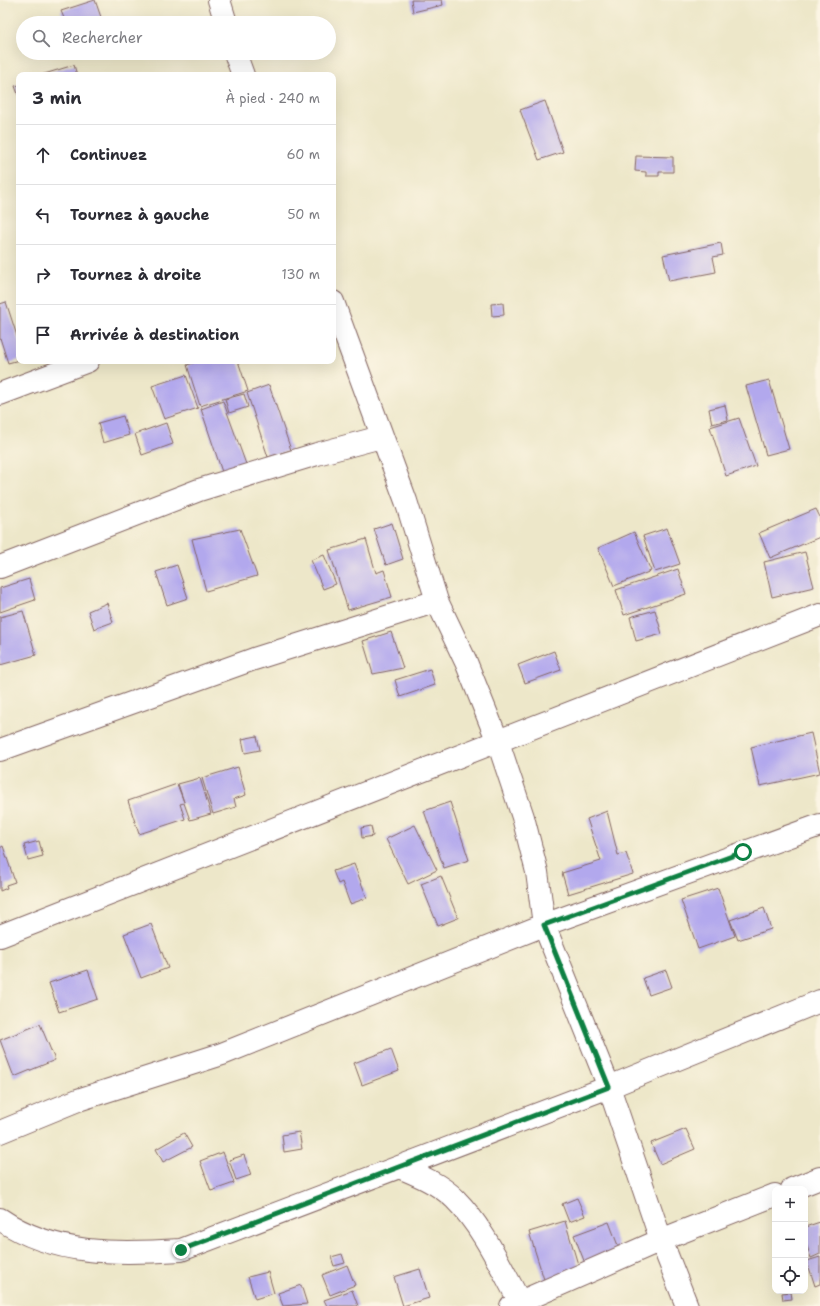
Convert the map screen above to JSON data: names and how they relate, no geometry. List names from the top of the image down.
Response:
{
  "page": {
    "search": "Rechercher",
    "heading": ["3 min", "À pied · 240 m"],
    "list": [
      ["Continuez", "60 m"],
      ["Tournez à gauche", "50 m"],
      ["Tournez à droite", "130 m"],
      "Arrivée à destination"
    ],
    "map_buttons": ["+", "−"]
  }
}
